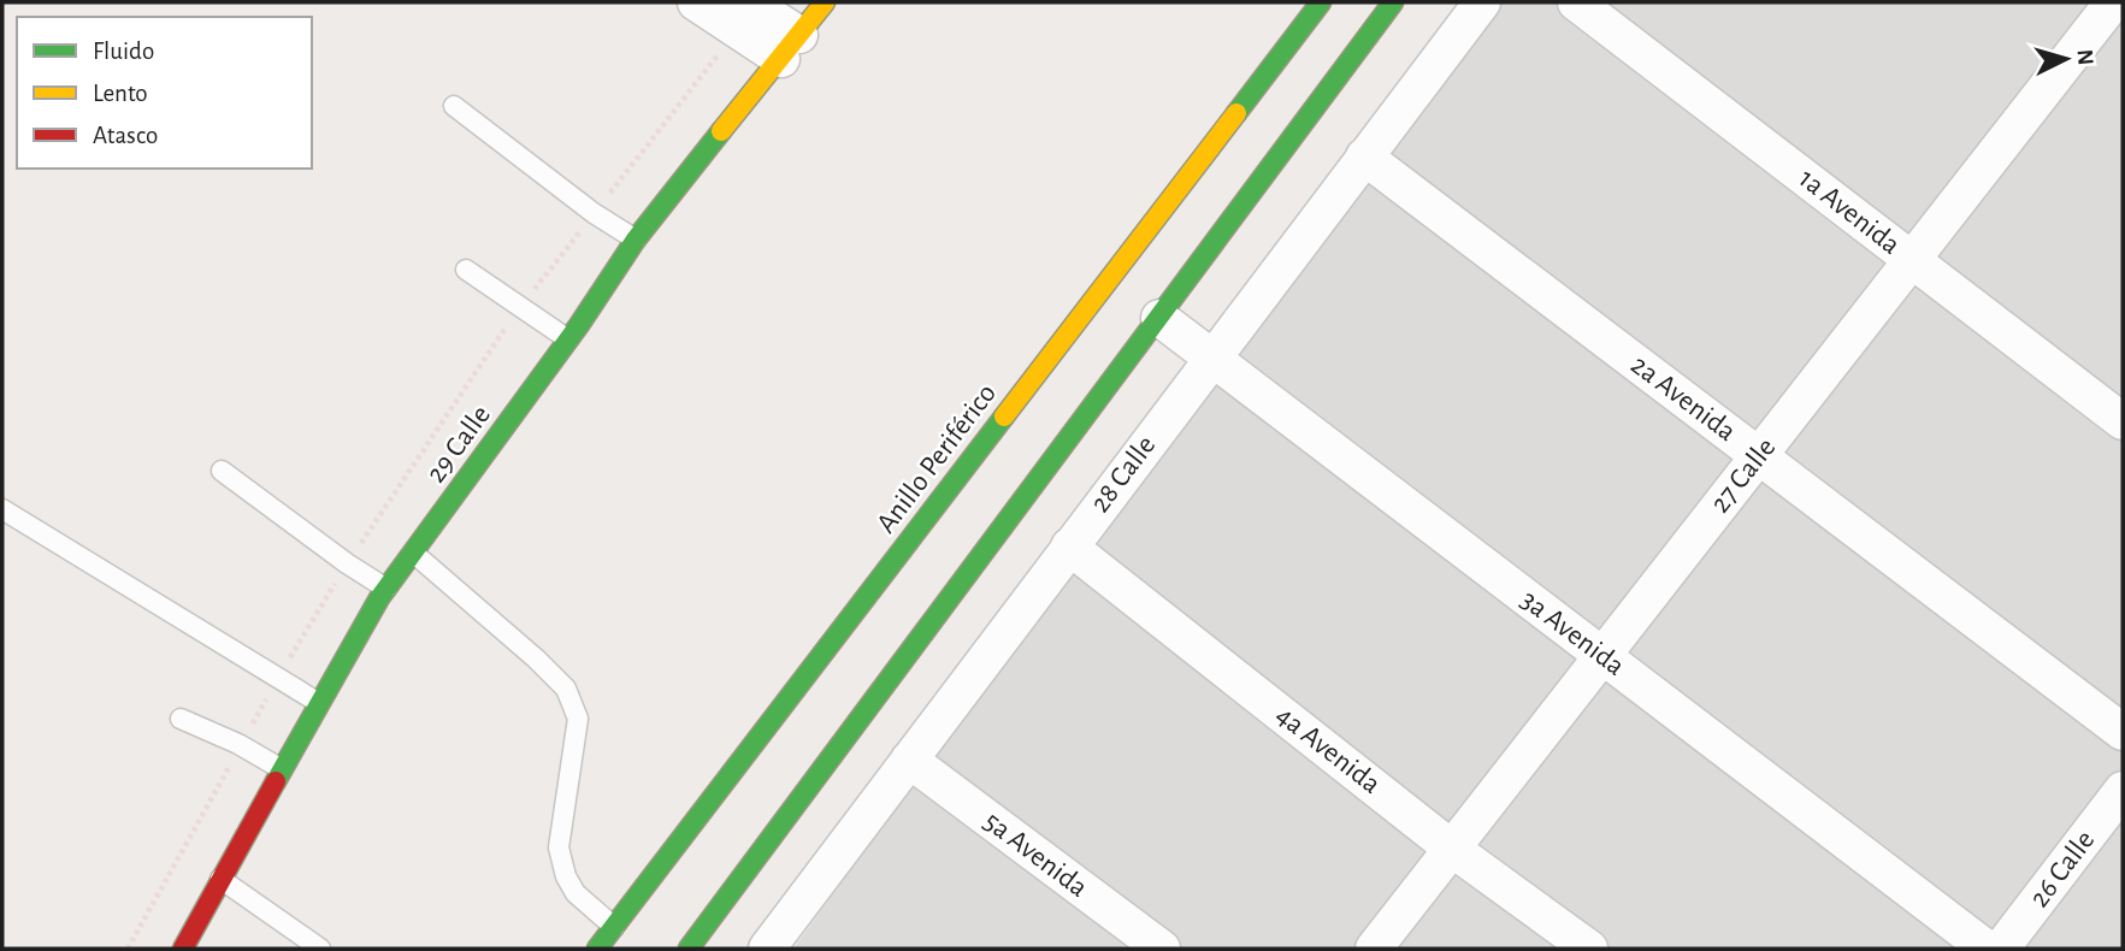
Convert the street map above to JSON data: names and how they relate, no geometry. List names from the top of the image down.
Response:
{
  "streets": {
    "main road": ["29 Calle", "Anillo Periférico"],
    "street": [
      "1a Avenida",
      "2a Avenida",
      "28 Calle",
      "27 Calle",
      "3a Avenida",
      "4a Avenida",
      "5a Avenida",
      "26 Calle"
    ]
  },
  "crossings": [
    ["1a Avenida", "27 Calle"],
    ["2a Avenida", "28 Calle"],
    ["2a Avenida", "27 Calle"],
    ["28 Calle", "3a Avenida"],
    ["28 Calle", "4a Avenida"],
    ["28 Calle", "5a Avenida"],
    ["27 Calle", "3a Avenida"],
    ["27 Calle", "4a Avenida"]
  ],
  "legend": ["Fluido", "Lento", "Atasco"],
  "north": "right"
}
